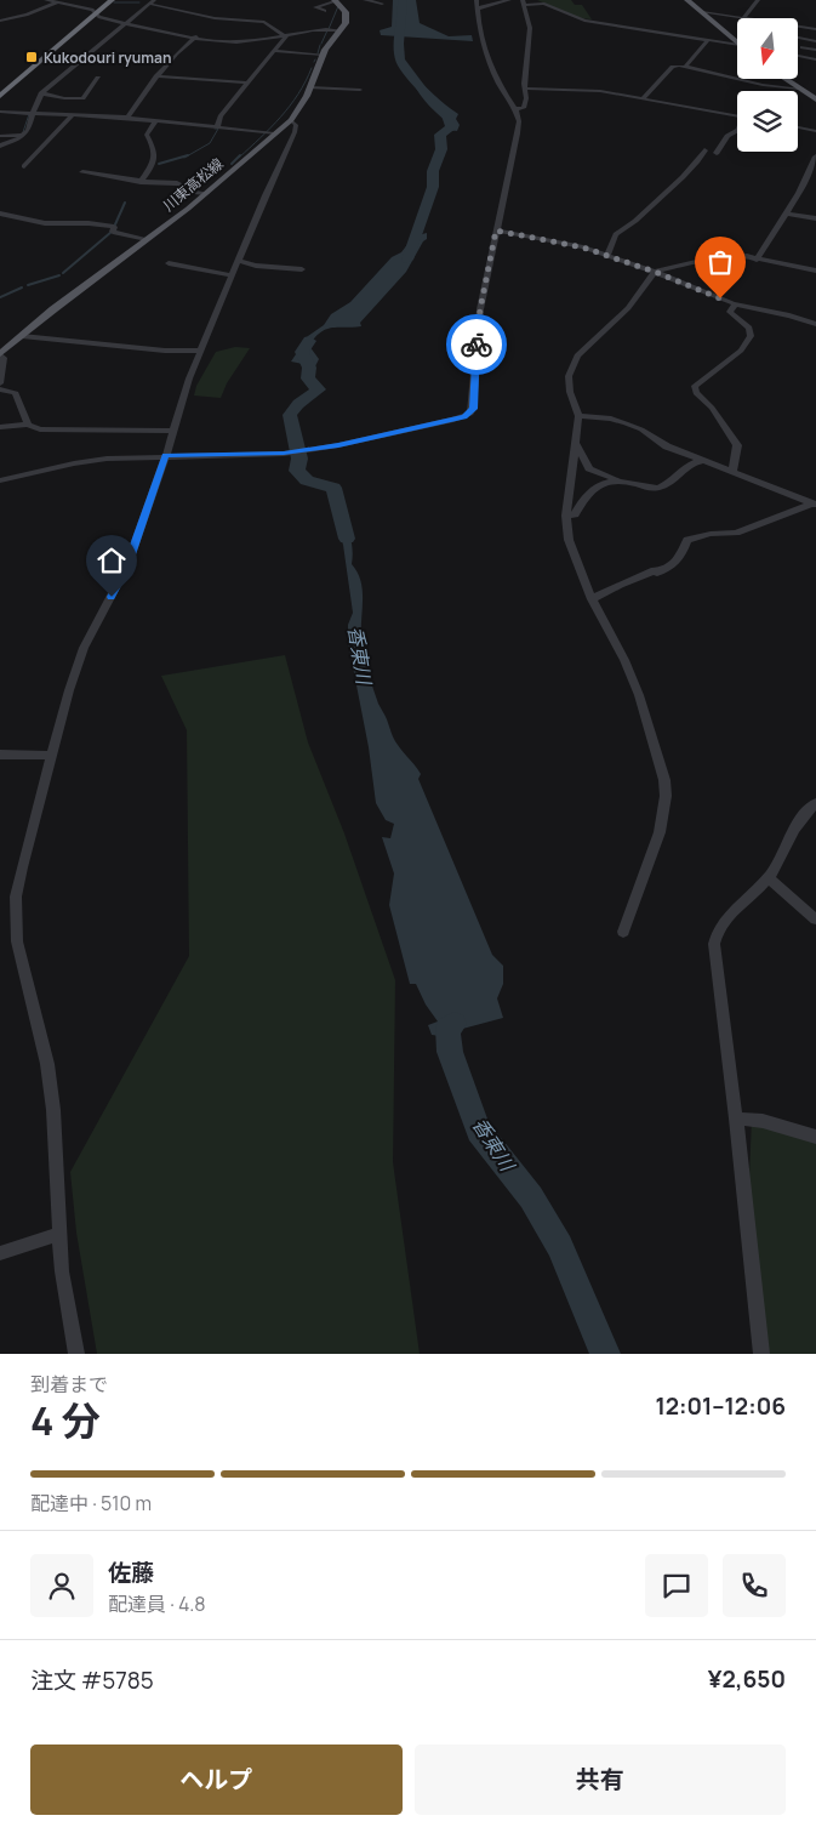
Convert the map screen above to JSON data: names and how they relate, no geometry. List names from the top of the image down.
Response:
{
  "streets": {
    "main road": ["川東高松線"]
  },
  "water": ["香東川"],
  "places": {
    "transit": ["Kukodouri ryuman"]
  },
  "north": "bottom",
  "page": {
    "heading": ["4 分", "到着まで", "12:01–12:06"],
    "panel": [
      "佐藤",
      "配達員 · 4.8",
      "注文 #5785",
      "¥2,650"
    ],
    "bar": "配達中 · 510 m",
    "buttons": ["ヘルプ", "共有"]
  }
}
